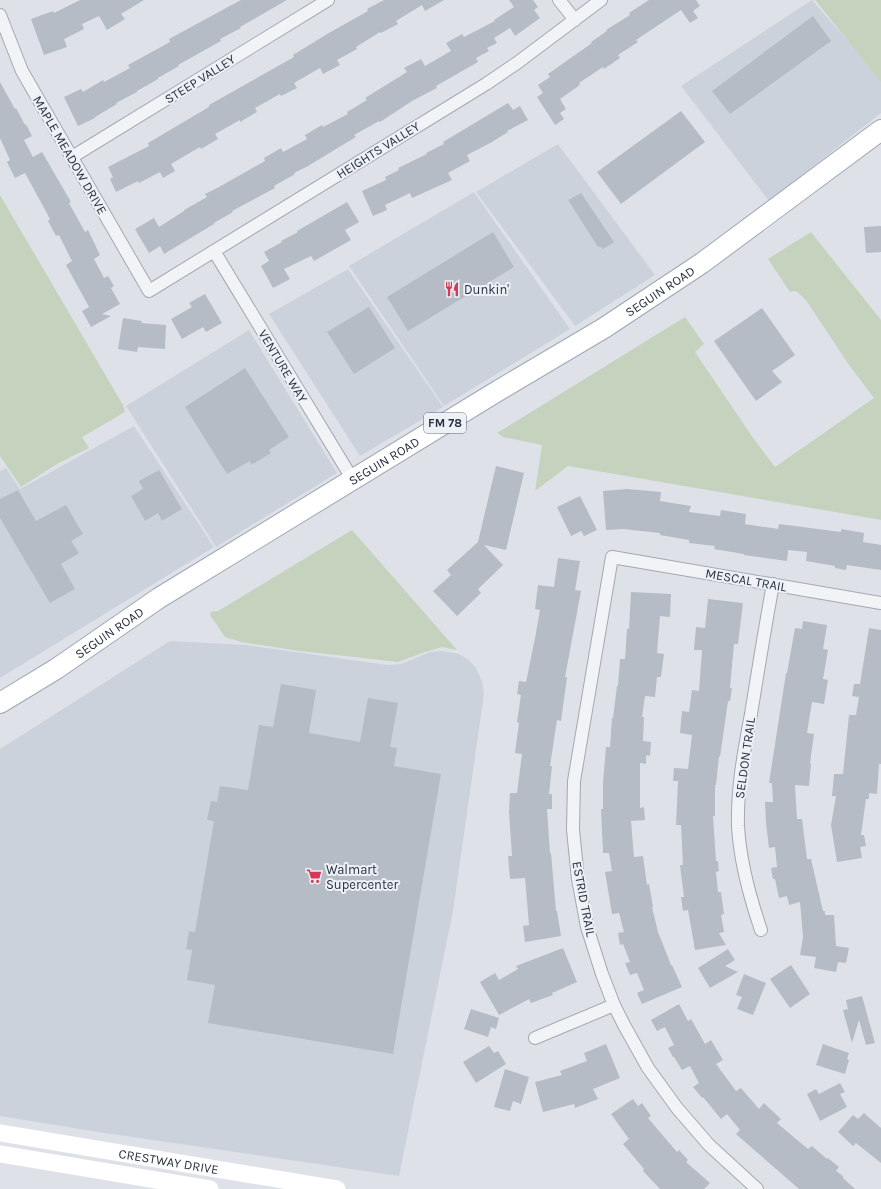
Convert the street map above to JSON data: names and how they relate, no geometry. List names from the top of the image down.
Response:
{
  "streets": {
    "main road": ["SEGUIN ROAD", "FM 78"],
    "street": [
      "STEEP VALLEY",
      "HEIGHTS VALLEY",
      "MAPLE MEADOW DRIVE",
      "VENTURE WAY",
      "MESCAL TRAIL",
      "SELDON TRAIL",
      "ESTRID TRAIL",
      "CRESTWAY DRIVE"
    ]
  },
  "crossings": [
    ["STEEP VALLEY", "MAPLE MEADOW DRIVE"],
    ["HEIGHTS VALLEY", "MAPLE MEADOW DRIVE"],
    ["HEIGHTS VALLEY", "VENTURE WAY"],
    ["SEGUIN ROAD", "VENTURE WAY"],
    ["MESCAL TRAIL", "SELDON TRAIL"],
    ["MESCAL TRAIL", "ESTRID TRAIL"]
  ],
  "places": {
    "restaurant": ["Dunkin'"],
    "supermarket": ["Walmart Supercenter"]
  }
}
